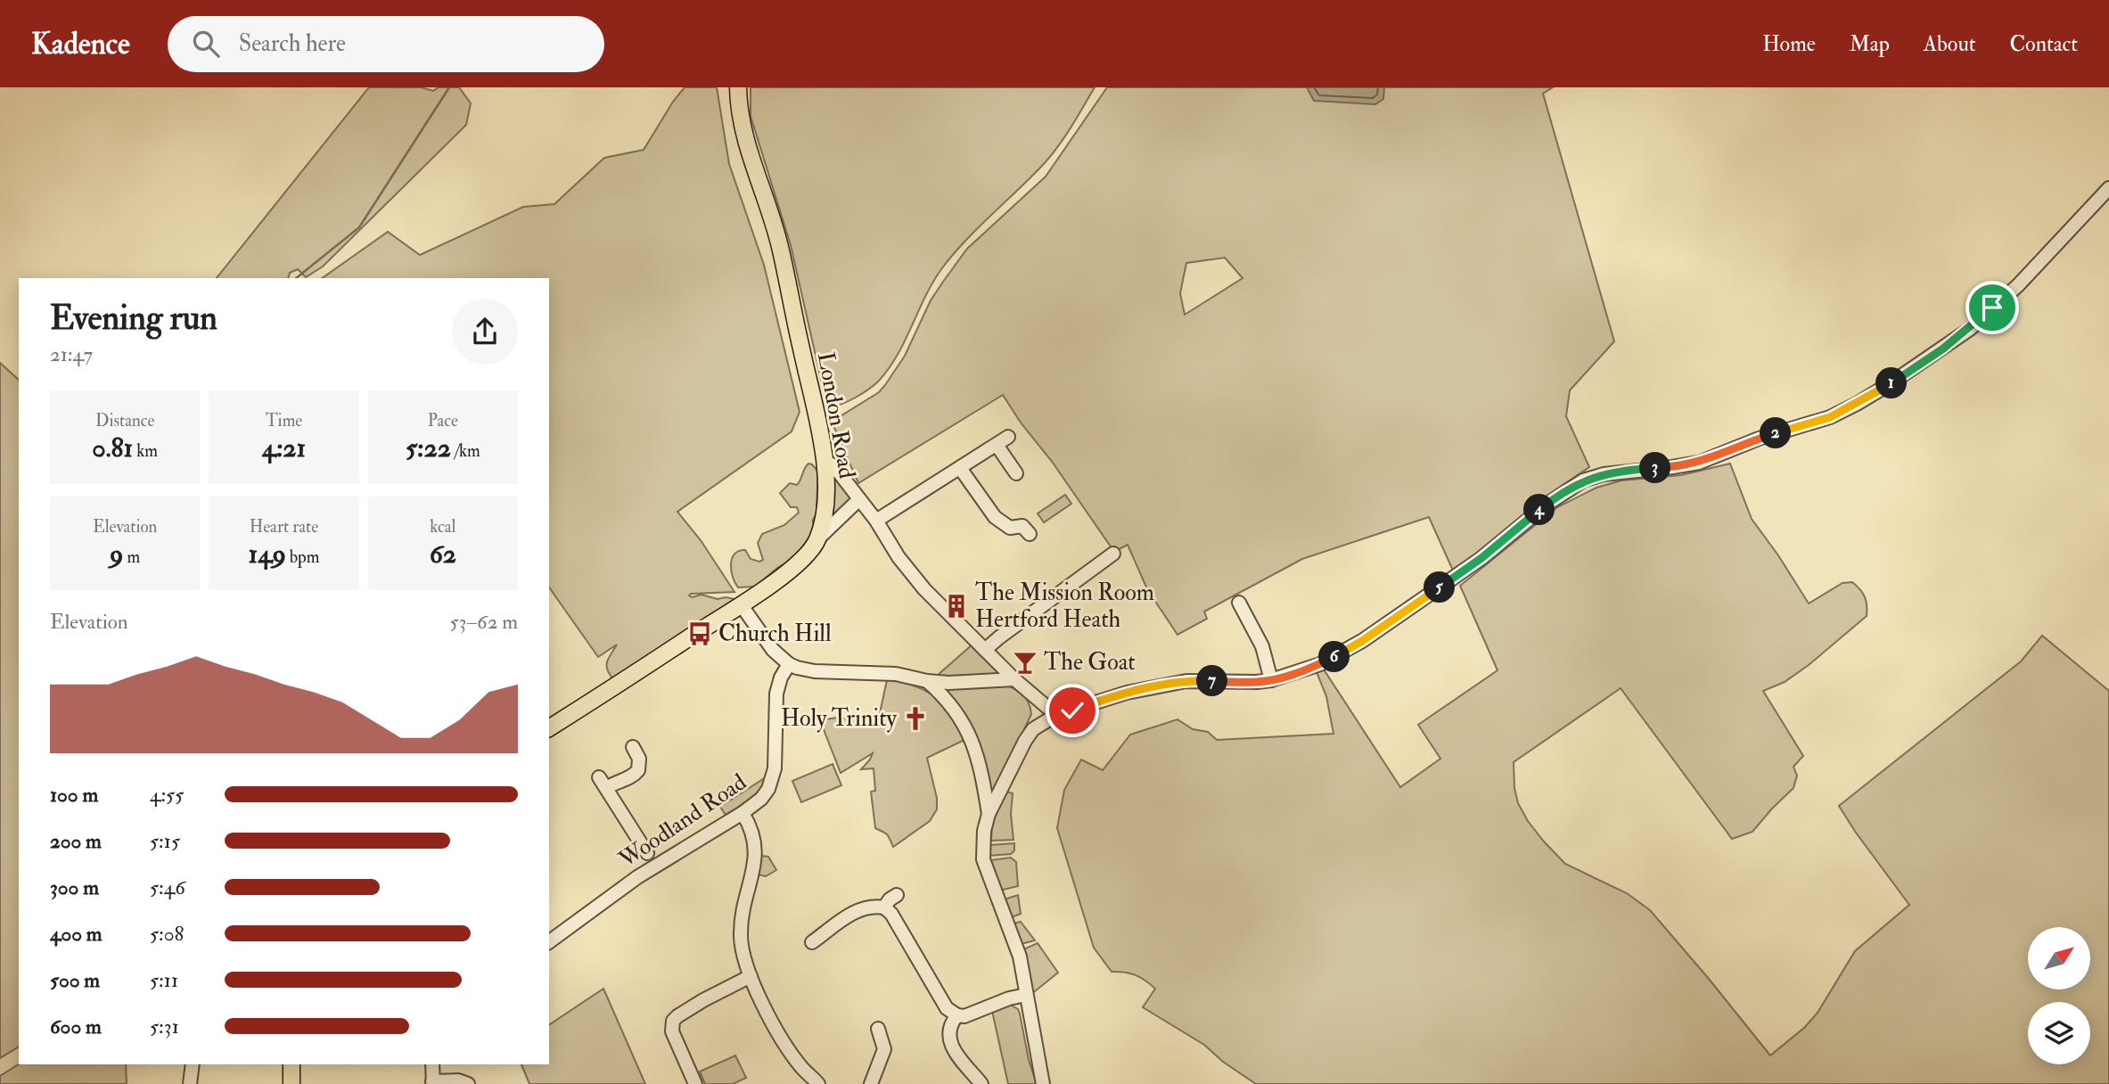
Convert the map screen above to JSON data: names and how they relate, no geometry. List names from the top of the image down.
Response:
{
  "streets": {
    "main road": ["London Road"],
    "street": ["Woodland Road"]
  },
  "places": {
    "building": ["The Mission Room Hertford Heath"],
    "bus stop": ["Church Hill"],
    "bar": ["The Goat"],
    "church": ["Holy Trinity"]
  },
  "north": "top right",
  "page": {
    "header": "Kadence",
    "search": "Search here",
    "nav": [
      "Home",
      "Map",
      "About",
      "Contact"
    ],
    "heading": ["Evening run", "21:47"],
    "pins": [
      "1",
      "2",
      "3",
      "4",
      "5",
      "6",
      "7"
    ],
    "stats": [
      ["Distance", "0.81 km"],
      ["Time", "4:21"],
      ["Pace", "5:22 /km"],
      ["Elevation", "9 m"],
      ["Heart rate", "149 bpm"],
      ["kcal", "62"]
    ],
    "chart": ["Elevation", "53–62 m"],
    "list": [
      {
        "name": "100 m",
        "note": "4:55"
      },
      {
        "name": "200 m",
        "note": "5:15"
      },
      {
        "name": "300 m",
        "note": "5:46"
      },
      {
        "name": "400 m",
        "note": "5:08"
      },
      {
        "name": "500 m",
        "note": "5:11"
      },
      {
        "name": "600 m",
        "note": "5:31"
      }
    ]
  }
}
